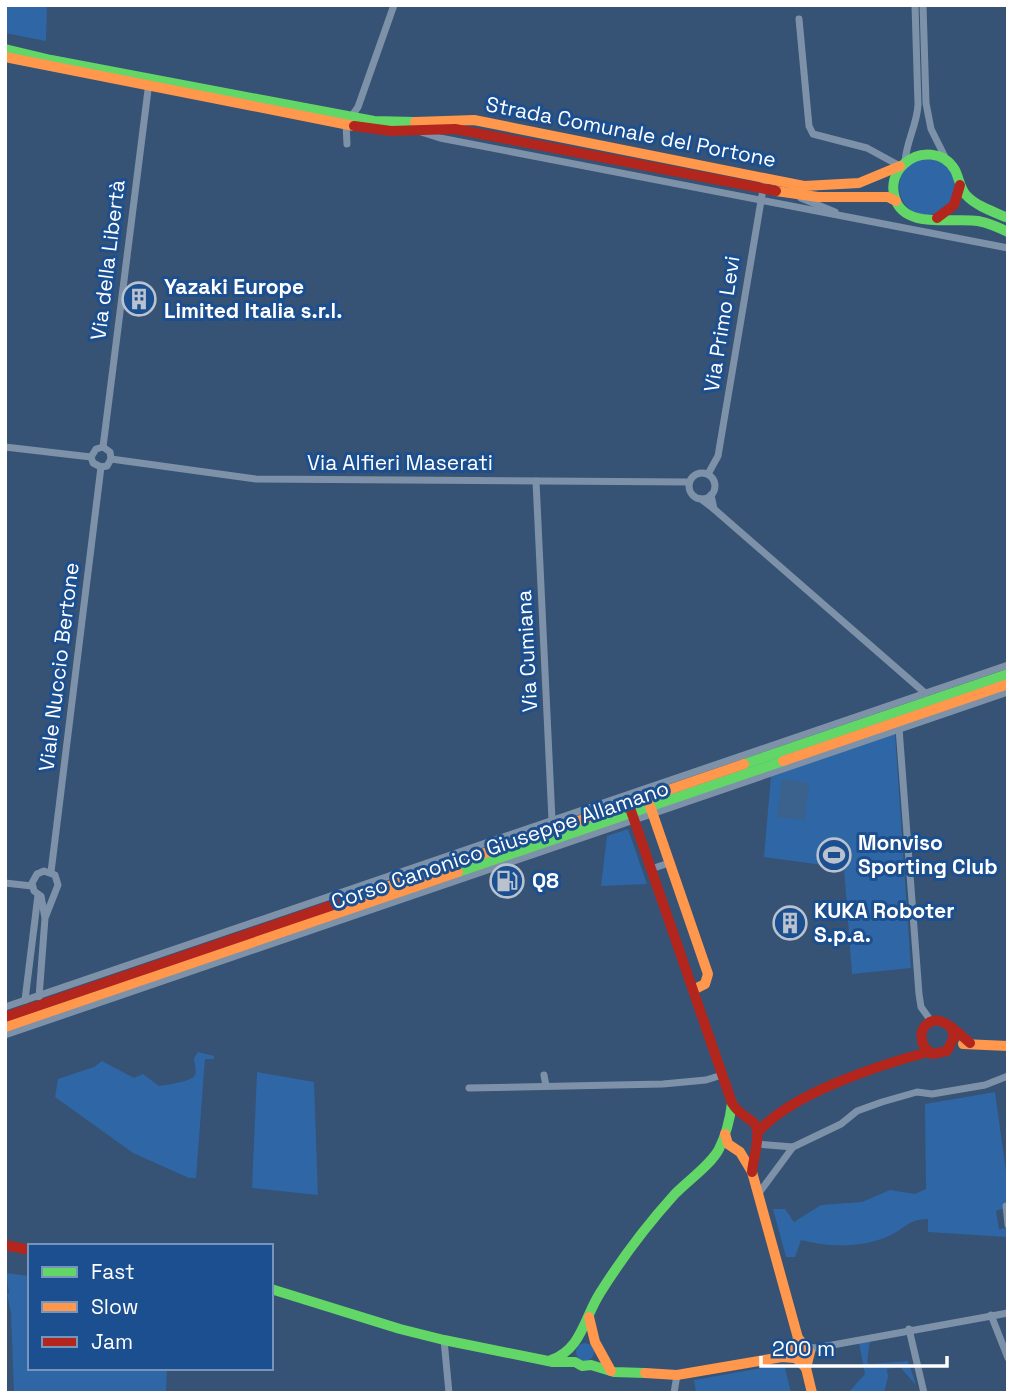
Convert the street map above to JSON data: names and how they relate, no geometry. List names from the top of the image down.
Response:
{
  "streets": {
    "street": [
      "Strada Comunale del Portone",
      "Via della Libertà",
      "Via Primo Levi",
      "Via Alfieri Maserati",
      "Via Cumiana",
      "Viale Nuccio Bertone",
      "Corso Canonico Giuseppe Allamano"
    ]
  },
  "crossings": [
    ["Strada Comunale del Portone", "Via della Libertà"],
    ["Strada Comunale del Portone", "Via Primo Levi"],
    ["Via della Libertà", "Via Alfieri Maserati"],
    ["Via della Libertà", "Viale Nuccio Bertone"],
    ["Via Primo Levi", "Via Alfieri Maserati"],
    ["Via Alfieri Maserati", "Via Cumiana"],
    ["Via Alfieri Maserati", "Viale Nuccio Bertone"],
    ["Via Cumiana", "Corso Canonico Giuseppe Allamano"],
    ["Viale Nuccio Bertone", "Corso Canonico Giuseppe Allamano"]
  ],
  "places": {
    "building": ["Yazaki Europe Limited Italia s.r.l.", "KUKA Roboter S.p.a."],
    "sports": ["Monviso Sporting Club"],
    "fuel station": ["Q8"]
  },
  "legend": ["Fast", "Slow", "Jam"],
  "scale_bar": "200 m"
}
